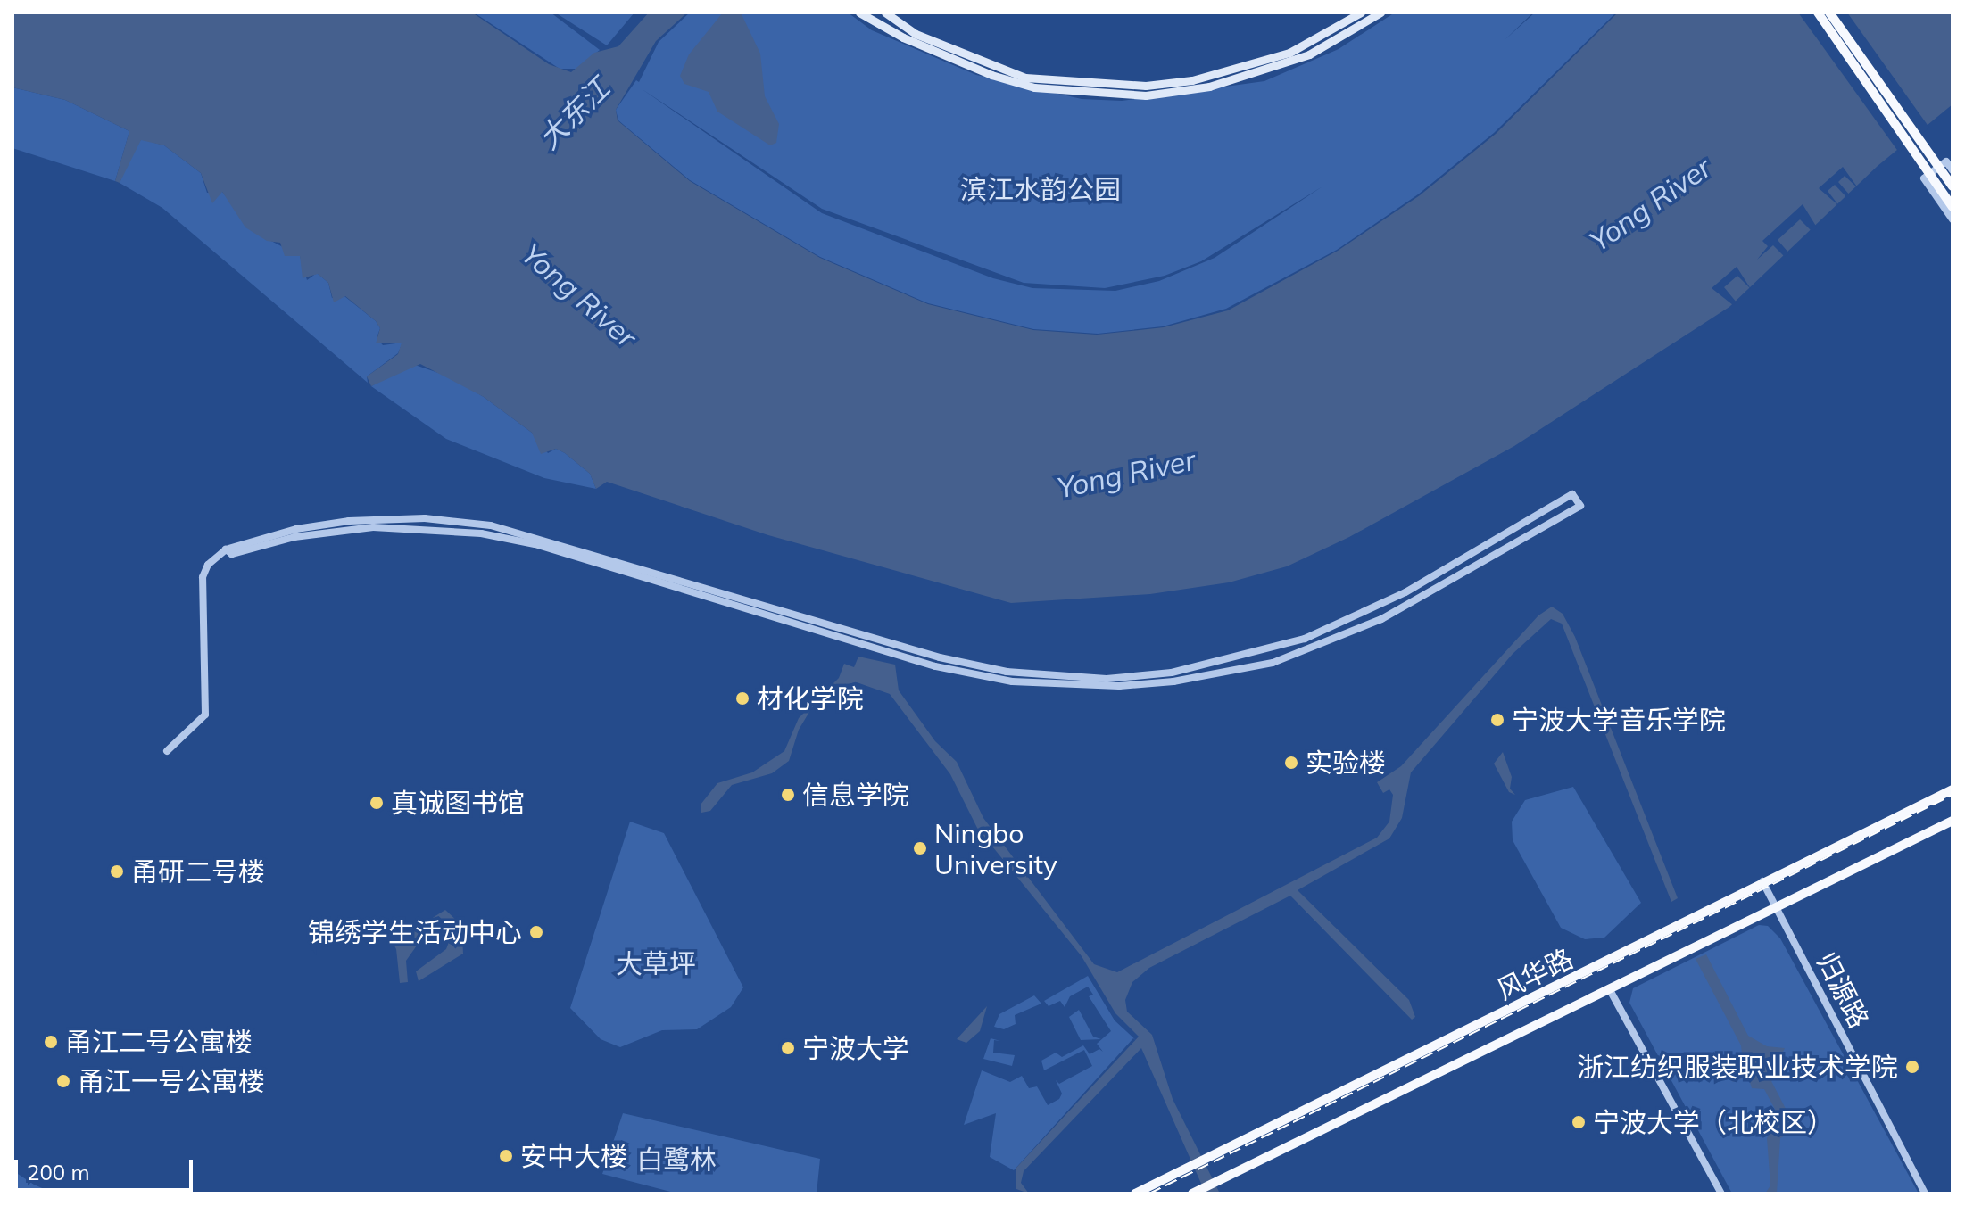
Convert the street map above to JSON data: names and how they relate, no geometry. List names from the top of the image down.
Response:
{
  "streets": {
    "main road": ["风华路"],
    "street": ["归源路"]
  },
  "crossings": [
    ["风华路", "归源路"]
  ],
  "water": ["大东江", "Yong River"],
  "parks": ["滨江水韵公园", "大草坪", "白鹭林"],
  "places": [
    "材化学院",
    "宁波大学音乐学院",
    "实验楼",
    "信息学院",
    "真诚图书馆",
    "Ningbo University",
    "甬研二号楼",
    "锦绣学生活动中心",
    "甬江二号公寓楼",
    "宁波大学",
    "浙江纺织服装职业技术学院",
    "甬江一号公寓楼",
    "宁波大学（北校区）",
    "安中大楼"
  ],
  "scale_bar": "200 m"
}
